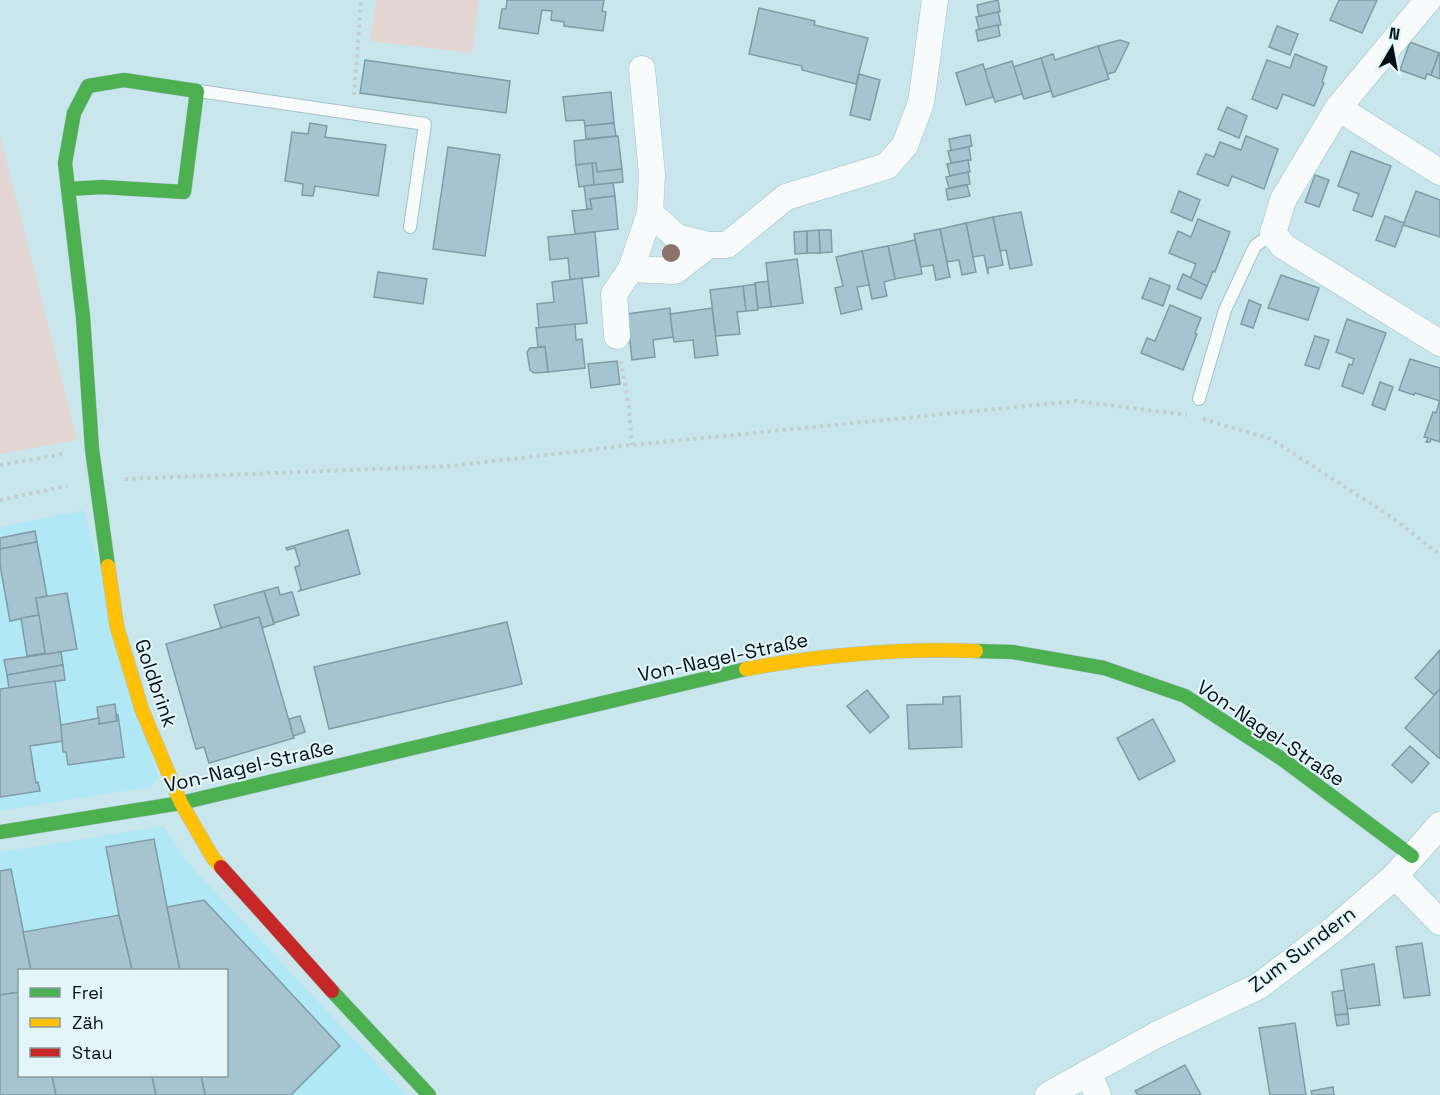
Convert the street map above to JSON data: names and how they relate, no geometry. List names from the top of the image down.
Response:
{
  "streets": {
    "street": ["Von-Nagel-Straße", "Goldbrink", "Zum Sundern"]
  },
  "crossings": [
    ["Von-Nagel-Straße", "Goldbrink"],
    ["Von-Nagel-Straße", "Zum Sundern"]
  ],
  "legend": ["Frei", "Zäh", "Stau"],
  "north": "top"
}
